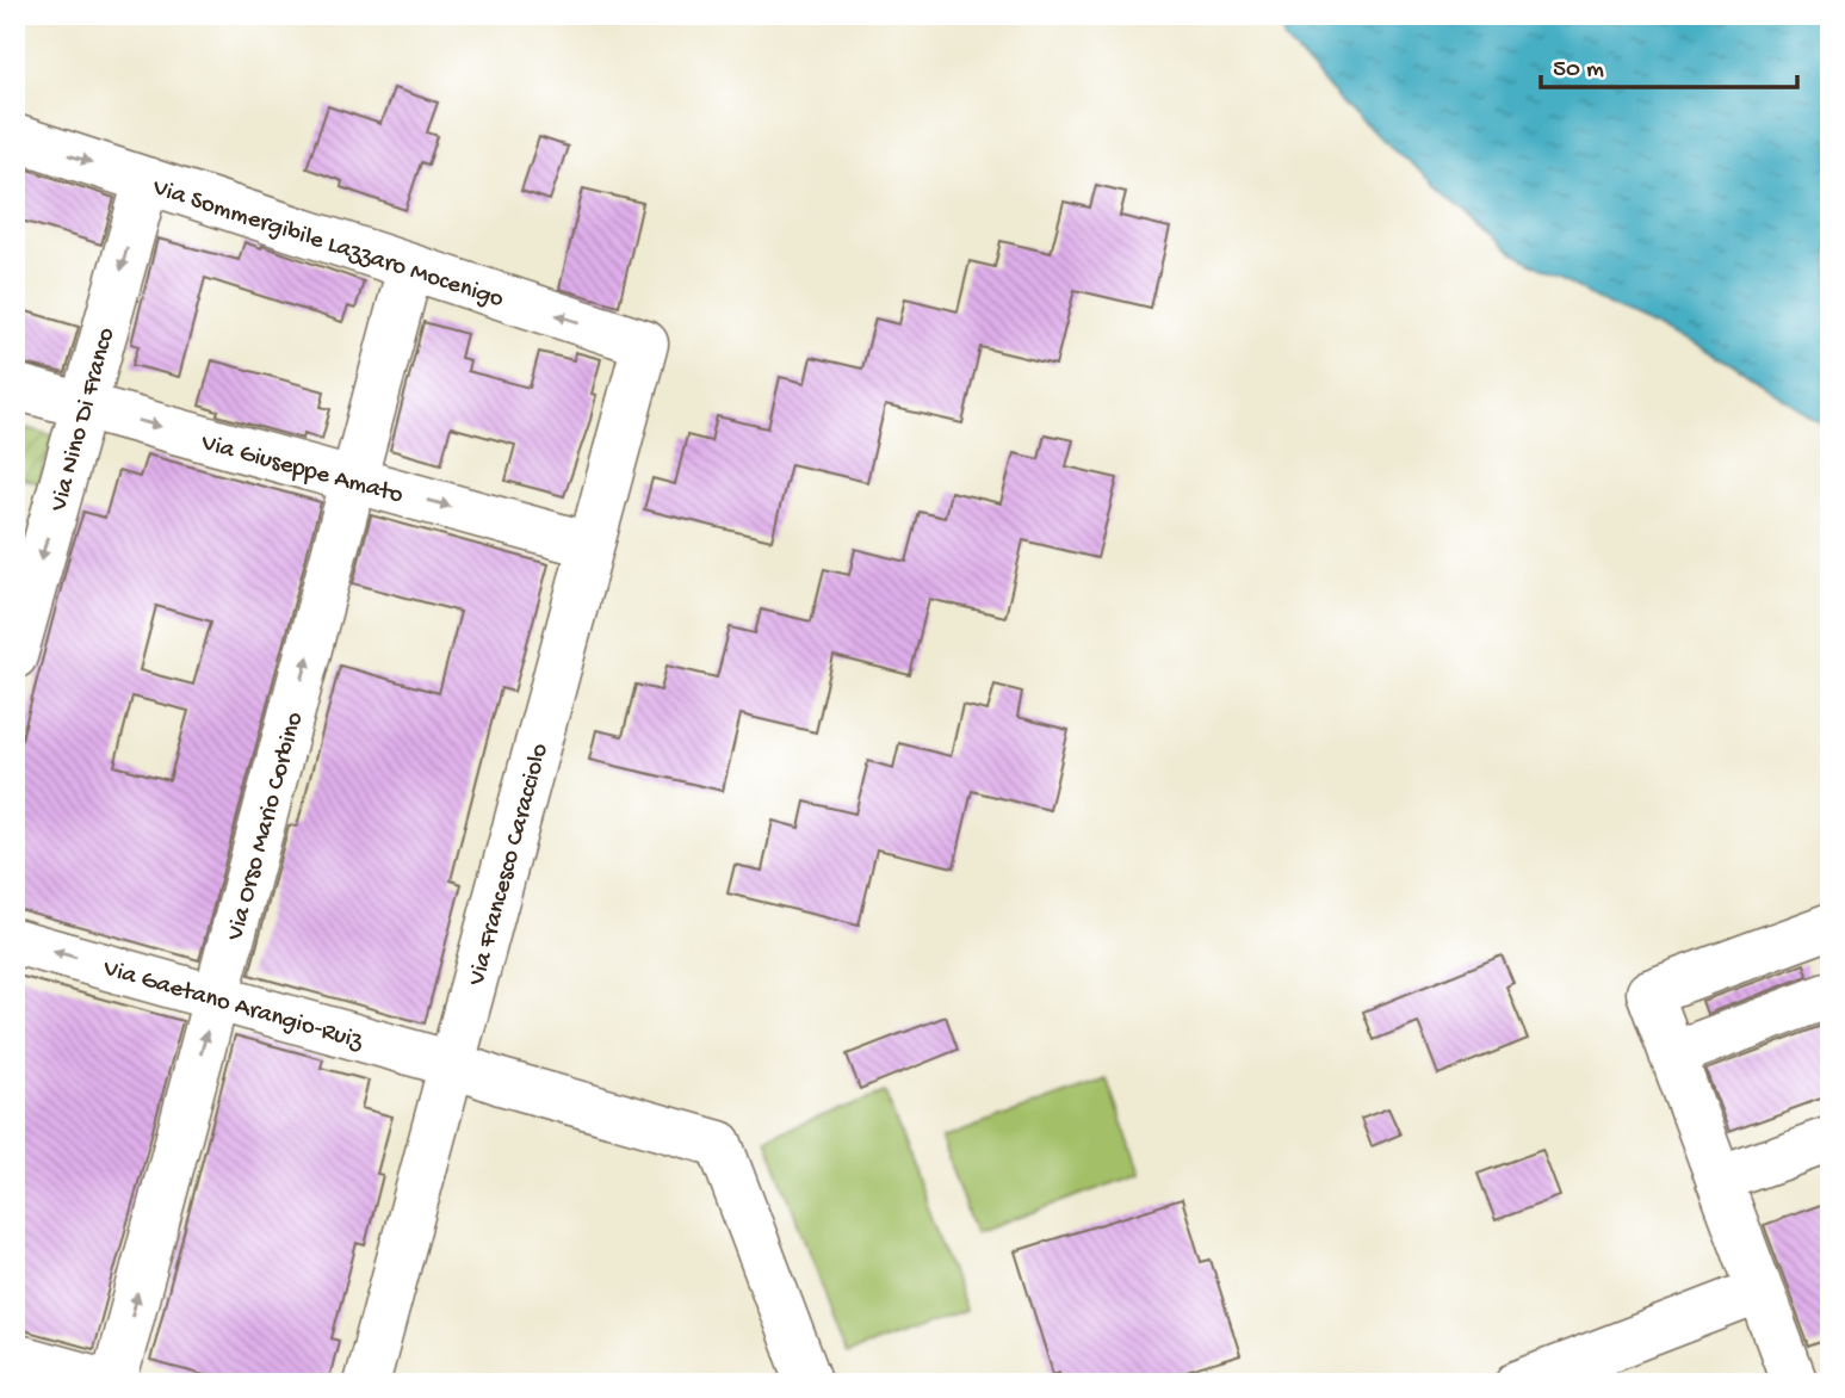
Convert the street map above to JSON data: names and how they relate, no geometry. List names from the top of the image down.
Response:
{
  "streets": {
    "street": [
      "Via Sommergibile Lazzaro Mocenigo",
      "Via Nino Di Franco",
      "Via Giuseppe Amato",
      "Via Orso Mario Corbino",
      "Via Francesco Caracciolo",
      "Via Gaetano Arangio-Ruiz"
    ]
  },
  "crossings": [
    ["Via Sommergibile Lazzaro Mocenigo", "Via Nino Di Franco"],
    ["Via Sommergibile Lazzaro Mocenigo", "Via Orso Mario Corbino"],
    ["Via Sommergibile Lazzaro Mocenigo", "Via Francesco Caracciolo"],
    ["Via Nino Di Franco", "Via Giuseppe Amato"],
    ["Via Giuseppe Amato", "Via Orso Mario Corbino"],
    ["Via Giuseppe Amato", "Via Francesco Caracciolo"],
    ["Via Orso Mario Corbino", "Via Gaetano Arangio-Ruiz"],
    ["Via Francesco Caracciolo", "Via Gaetano Arangio-Ruiz"]
  ],
  "one_way": ["Via Nino Di Franco", "Via Giuseppe Amato", "Via Orso Mario Corbino"],
  "scale_bar": "50 m"
}
